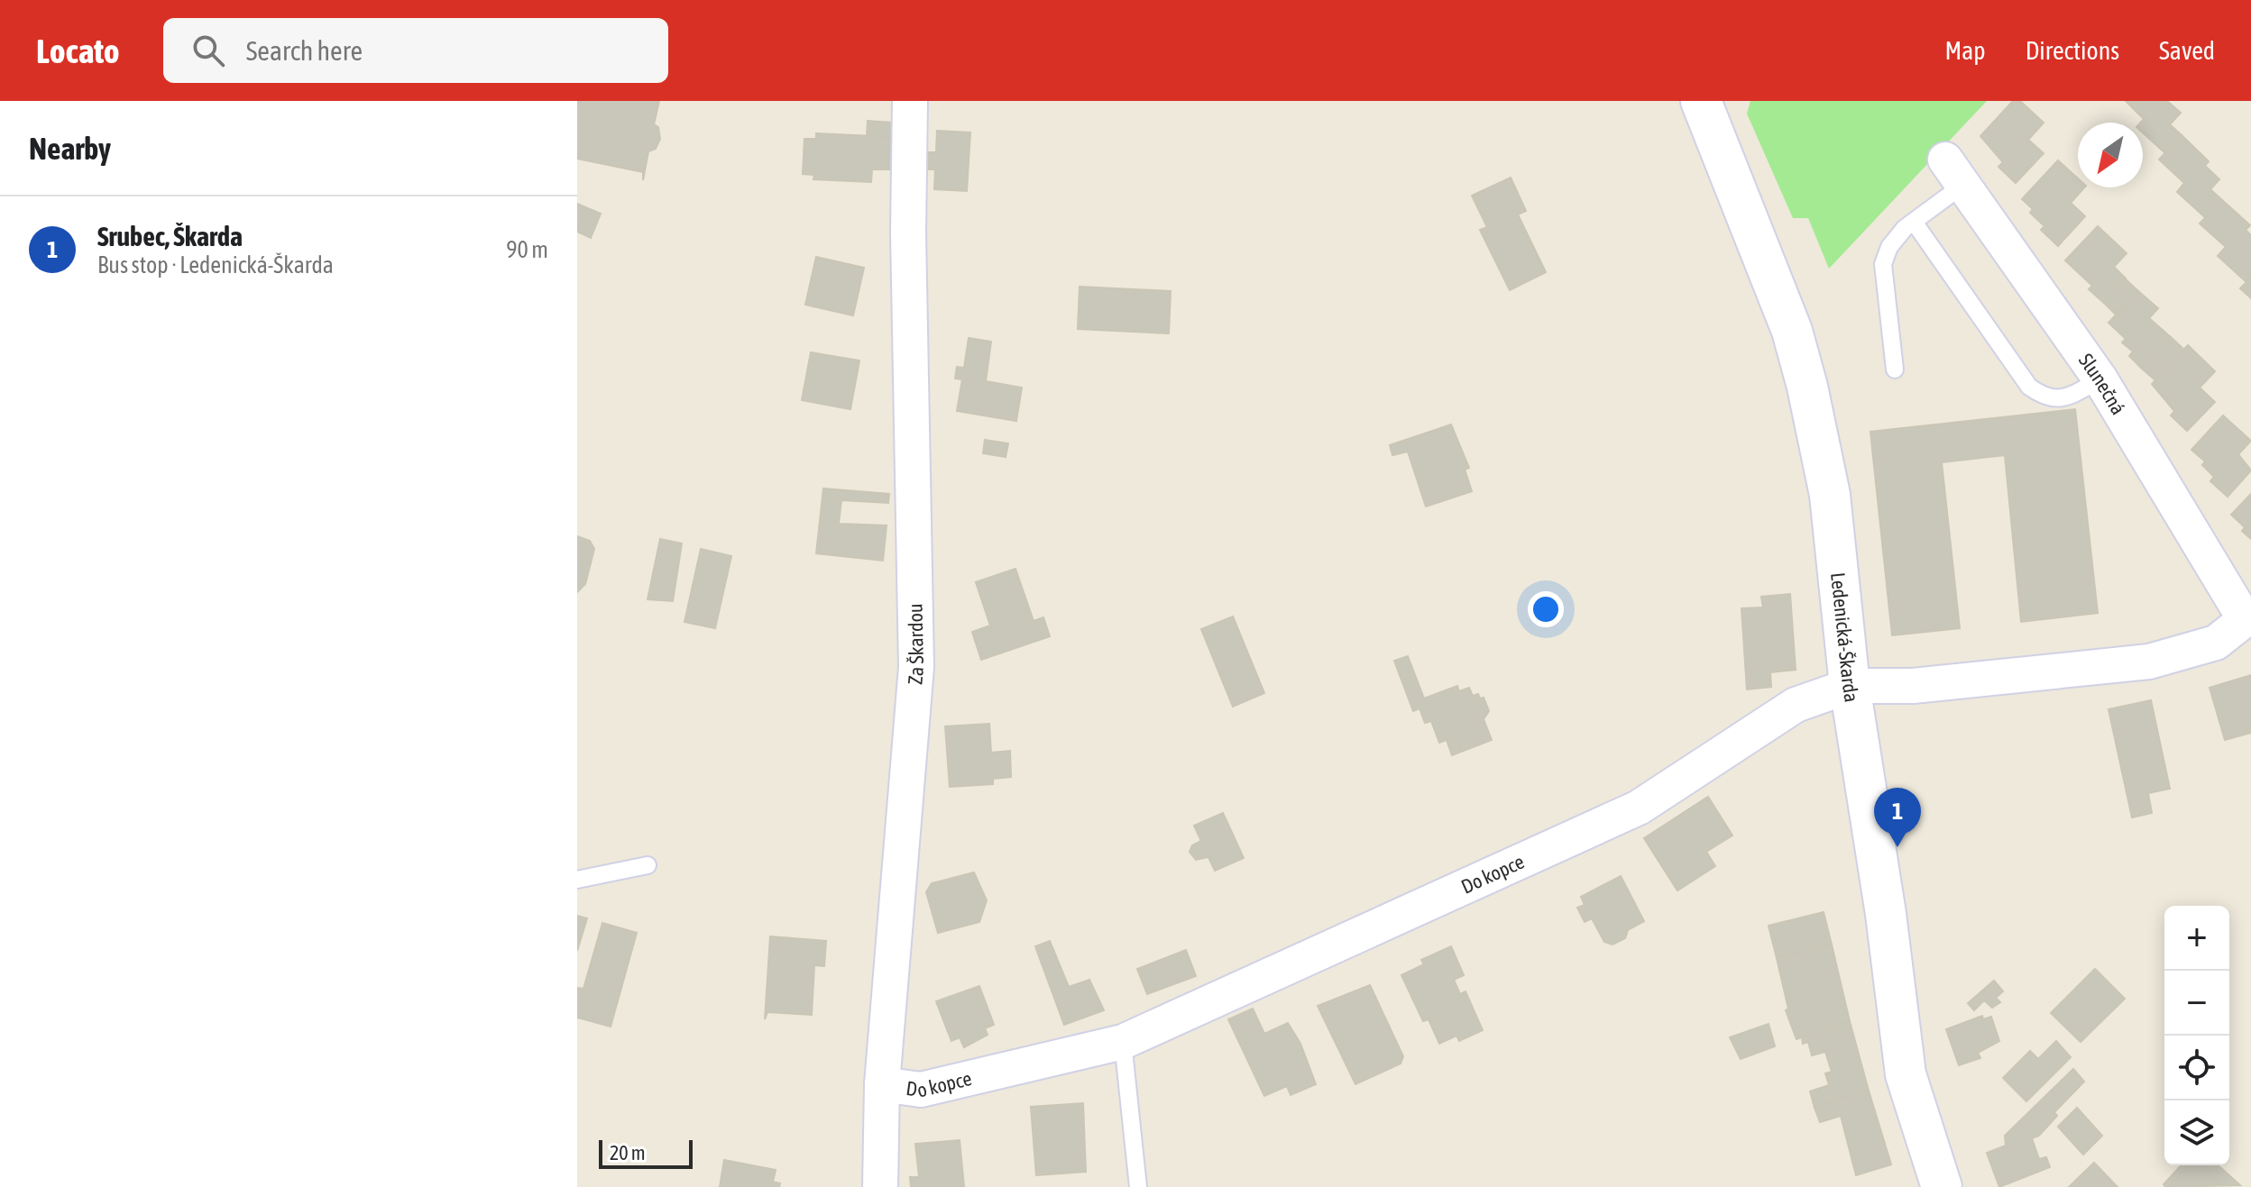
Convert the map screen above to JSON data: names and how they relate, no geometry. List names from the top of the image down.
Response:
{
  "streets": {
    "main road": ["Ledenická-Škarda"],
    "street": ["Slunečná", "Za Škardou", "Do kopce"]
  },
  "crossings": [
    ["Slunečná", "Ledenická-Škarda"],
    ["Slunečná", "Do kopce"],
    ["Ledenická-Škarda", "Do kopce"],
    ["Za Škardou", "Do kopce"]
  ],
  "scale_bar": "20 m",
  "north": "bottom left",
  "page": {
    "header": "Locato",
    "search": "Search here",
    "nav": ["Map", "Directions", "Saved"],
    "heading": "Nearby",
    "list": [
      {
        "mark": "1",
        "name": "Srubec, Škarda",
        "note": "Bus stop · Ledenická-Škarda",
        "value": "90 m"
      }
    ],
    "pins": "1",
    "map_buttons": ["+", "−"],
    "scale": "20 m"
  }
}
